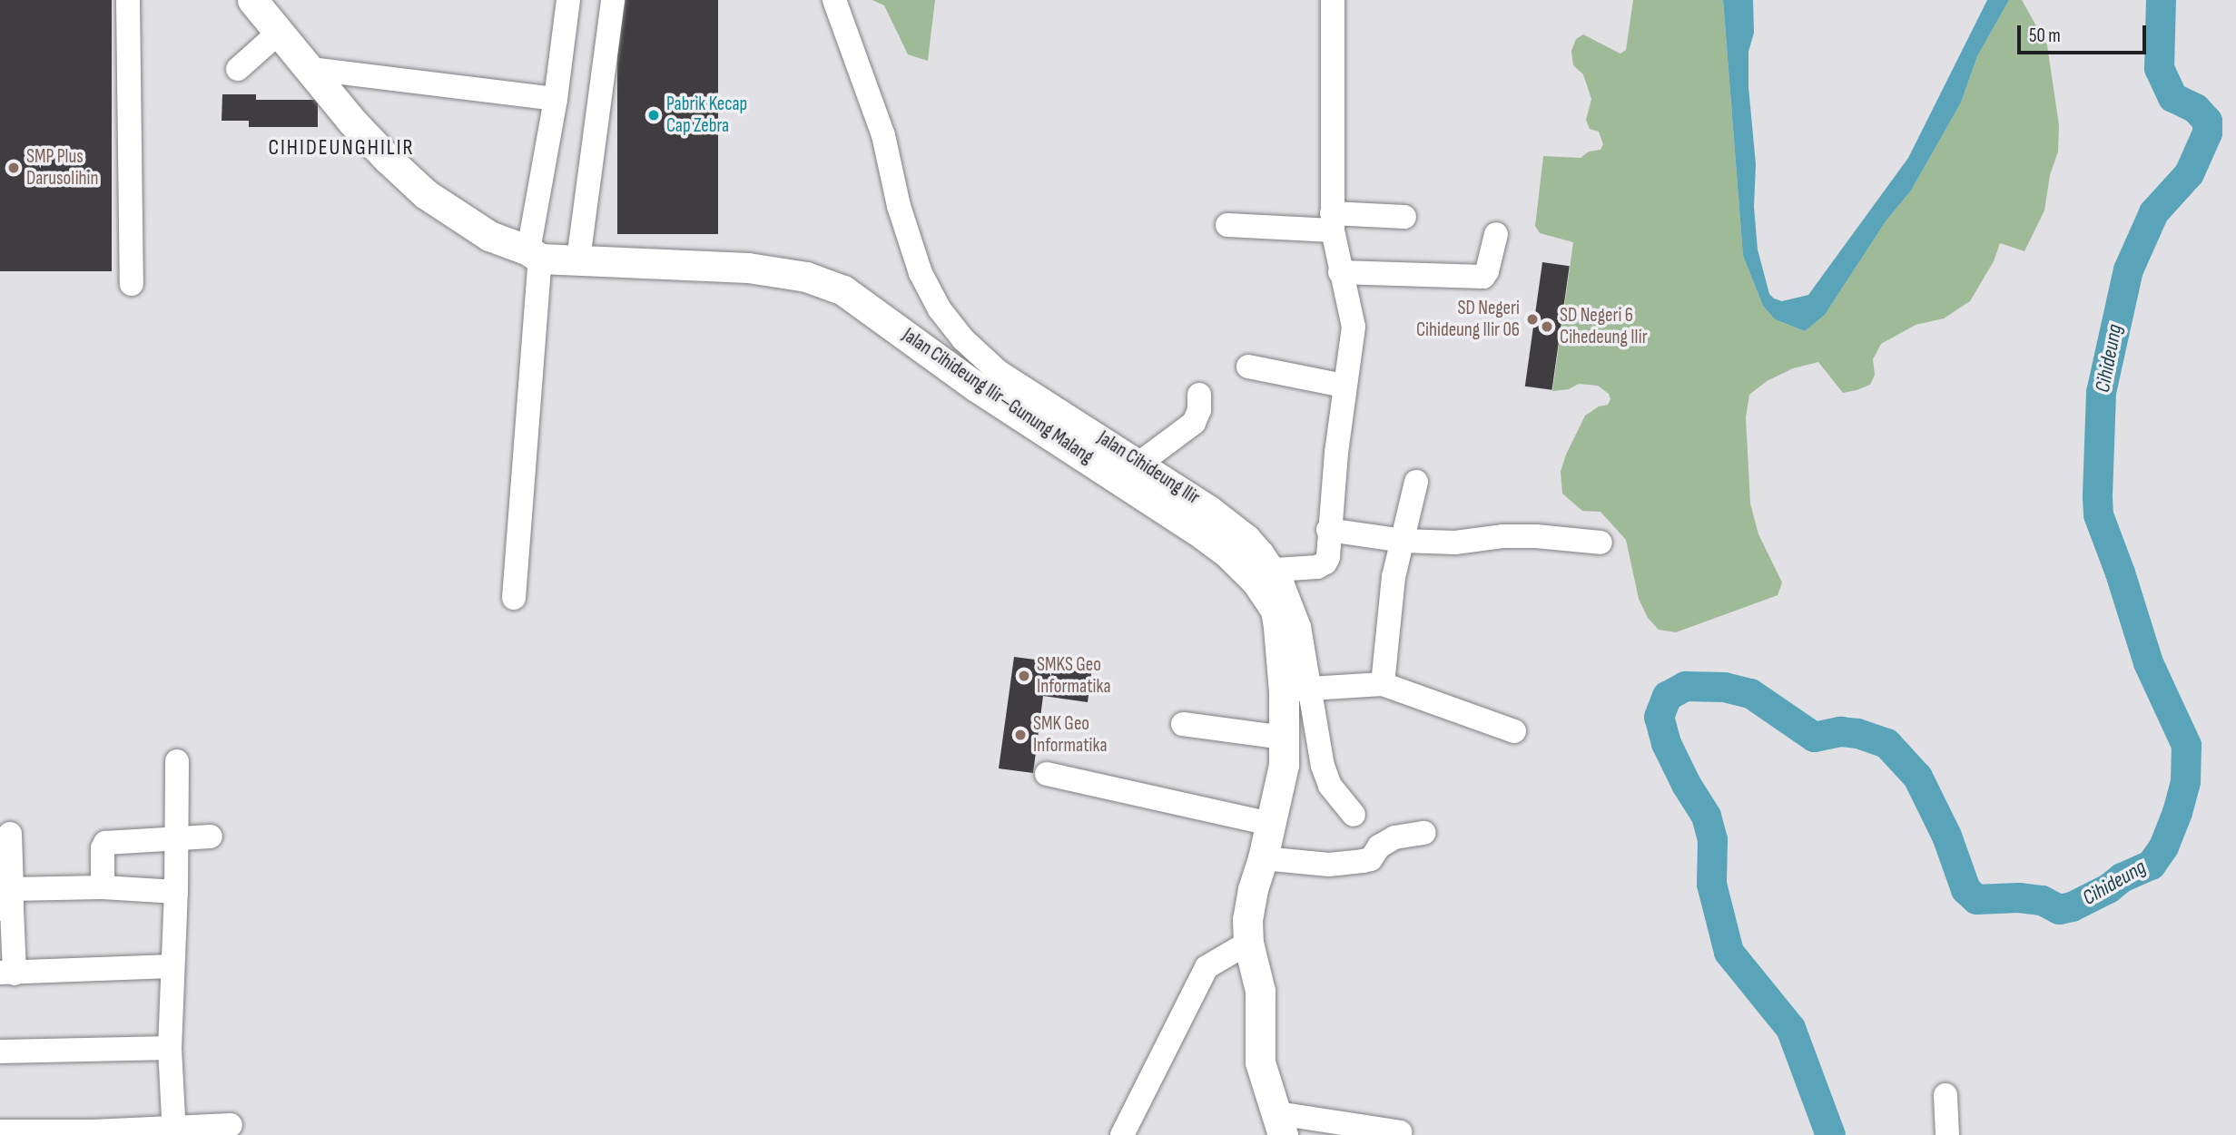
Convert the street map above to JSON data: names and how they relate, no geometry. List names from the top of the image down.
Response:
{
  "streets": {
    "main road": ["Jalan Cihideung Ilir–Gunung Malang"],
    "street": ["Jalan Cihideung Ilir"]
  },
  "crossings": [
    ["Jalan Cihideung Ilir–Gunung Malang", "Jalan Cihideung Ilir"]
  ],
  "districts": ["CIHIDEUNGHILIR"],
  "water": ["Cihideung"],
  "places": [
    "Pabrik Kecap Cap Zebra",
    "SMP Plus Darusolihin",
    "SD Negeri Cihideung Ilir 06",
    "SD Negeri 6 Cihedeung Ilir",
    "SMKS Geo Informatika",
    "SMK Geo Informatika"
  ],
  "scale_bar": "50 m"
}
